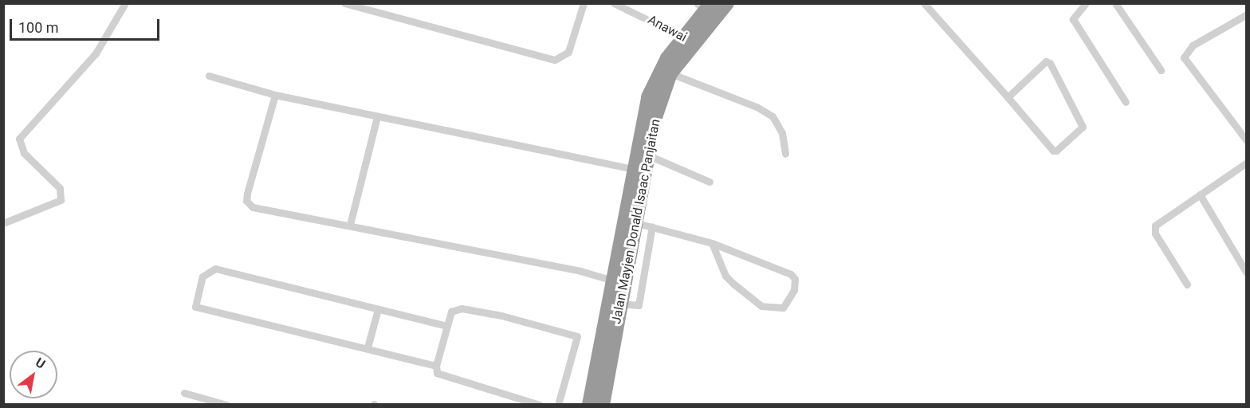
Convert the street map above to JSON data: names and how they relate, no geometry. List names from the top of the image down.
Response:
{
  "streets": {
    "highway": ["Jalan Mayjen Donald Isaac Panjaitan"],
    "street": ["Anawai"]
  },
  "crossings": [
    ["Anawai", "Jalan Mayjen Donald Isaac Panjaitan"]
  ],
  "scale_bar": "100 m",
  "north": "top right"
}
